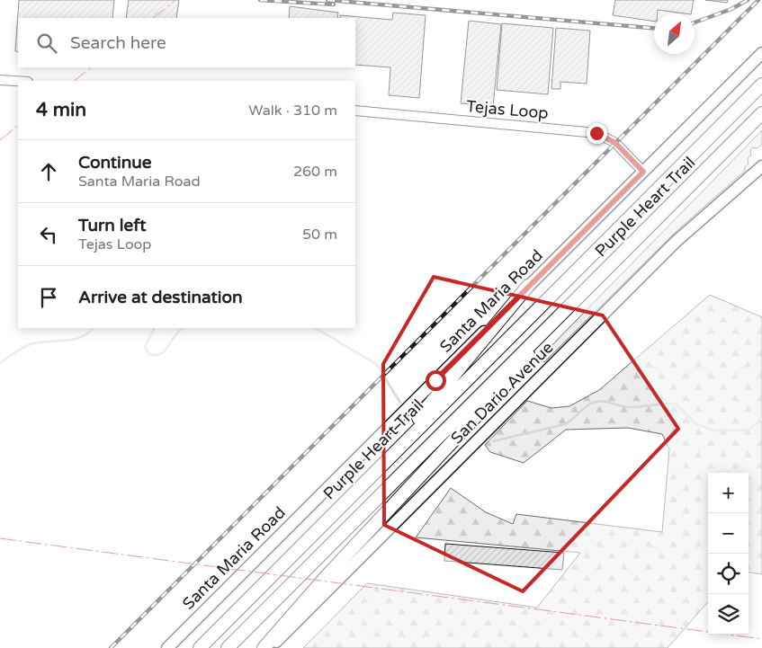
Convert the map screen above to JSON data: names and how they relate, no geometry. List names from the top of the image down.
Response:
{
  "streets": {
    "highway": ["Purple Heart Trail"],
    "main road": ["Santa Maria Road", "San Dario Avenue"],
    "street": ["Tejas Loop"]
  },
  "crossings": [
    ["Tejas Loop", "Santa Maria Road"]
  ],
  "north": "top right",
  "page": {
    "search": "Search here",
    "heading": ["4 min", "Walk · 310 m"],
    "list": [
      ["Continue", "Santa Maria Road", "260 m"],
      ["Turn left", "Tejas Loop", "50 m"],
      "Arrive at destination"
    ],
    "map_buttons": ["+", "−"]
  }
}
